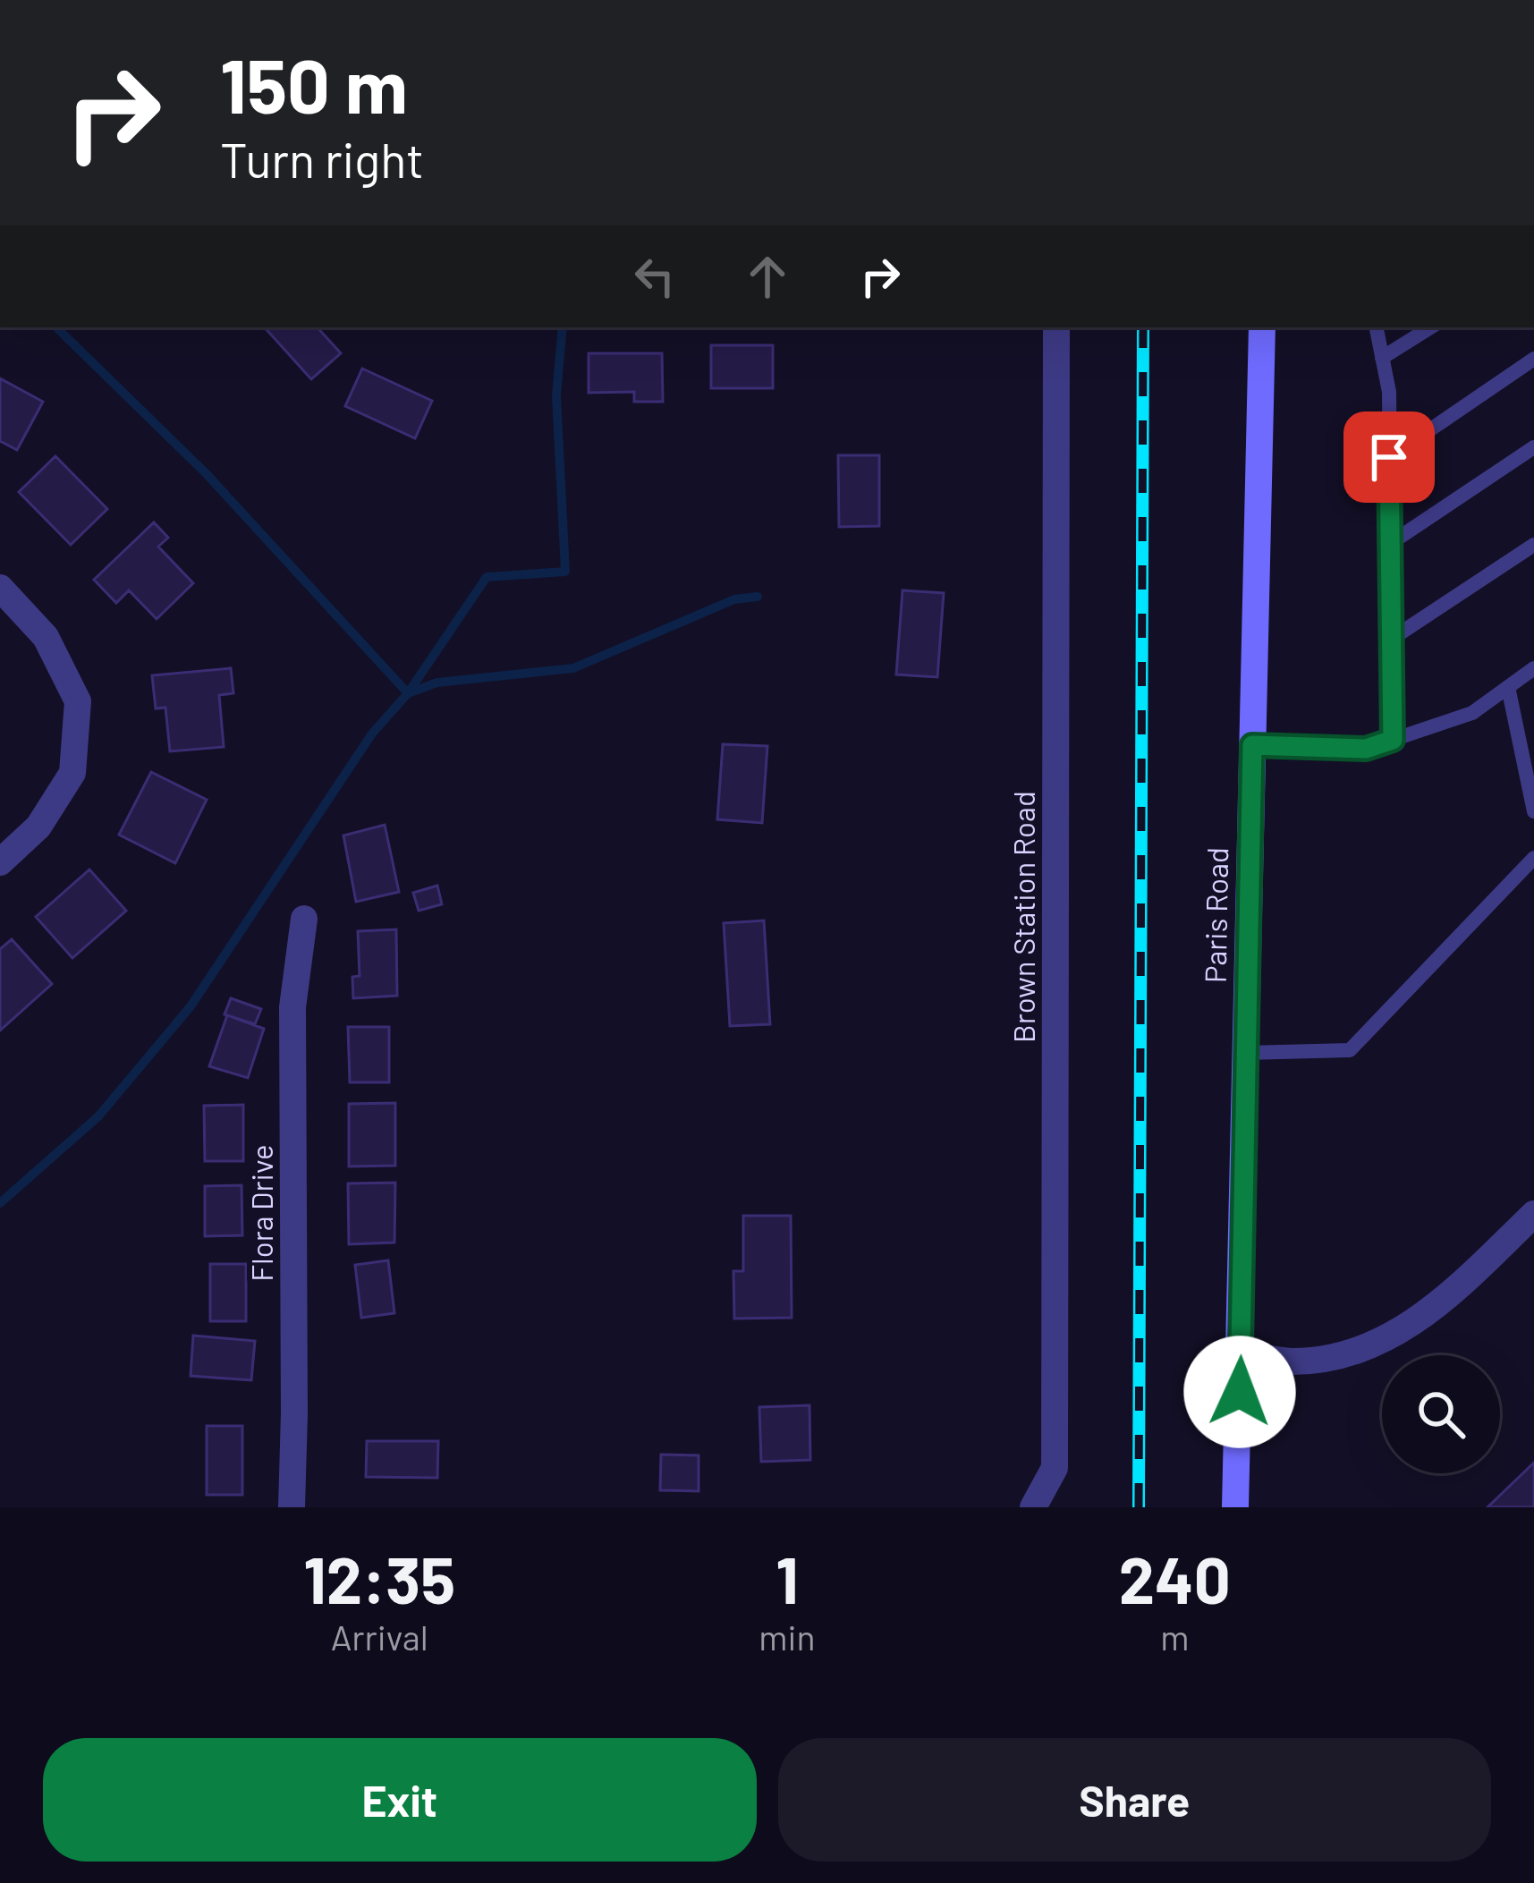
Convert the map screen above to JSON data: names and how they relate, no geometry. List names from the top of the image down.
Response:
{
  "streets": {
    "main road": ["Paris Road"],
    "street": ["Brown Station Road", "Flora Drive"]
  },
  "page": {
    "turn": ["150 m", "Turn right"],
    "eta": [
      "12:35",
      "Arrival",
      "1",
      "min",
      "240",
      "m"
    ],
    "buttons": ["Exit", "Share"]
  }
}
